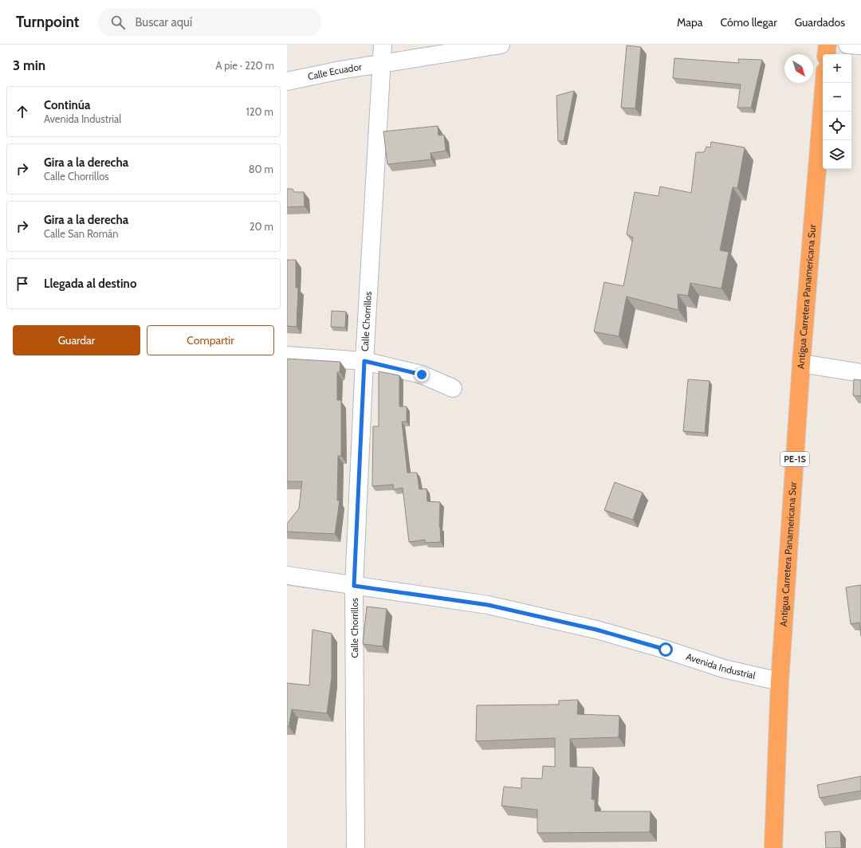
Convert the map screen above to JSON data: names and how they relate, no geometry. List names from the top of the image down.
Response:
{
  "streets": {
    "highway": ["Antigua Carretera Panamericana Sur", "PE-1S"],
    "street": ["Calle Ecuador", "Calle Chorrillos", "Avenida Industrial"]
  },
  "crossings": [
    ["Calle Ecuador", "Calle Chorrillos"],
    ["Antigua Carretera Panamericana Sur", "Avenida Industrial"],
    ["Calle Chorrillos", "Avenida Industrial"]
  ],
  "north": "bottom right",
  "page": {
    "header": "Turnpoint",
    "search": "Buscar aquí",
    "nav": ["Mapa", "Cómo llegar", "Guardados"],
    "heading": ["3 min", "A pie · 220 m"],
    "map_buttons": ["+", "−"],
    "list": [
      ["Continúa", "Avenida Industrial", "120 m"],
      ["Gira a la derecha", "Calle Chorrillos", "80 m"],
      ["Gira a la derecha", "Calle San Román", "20 m"],
      "Llegada al destino"
    ],
    "buttons": ["Guardar", "Compartir"]
  }
}
